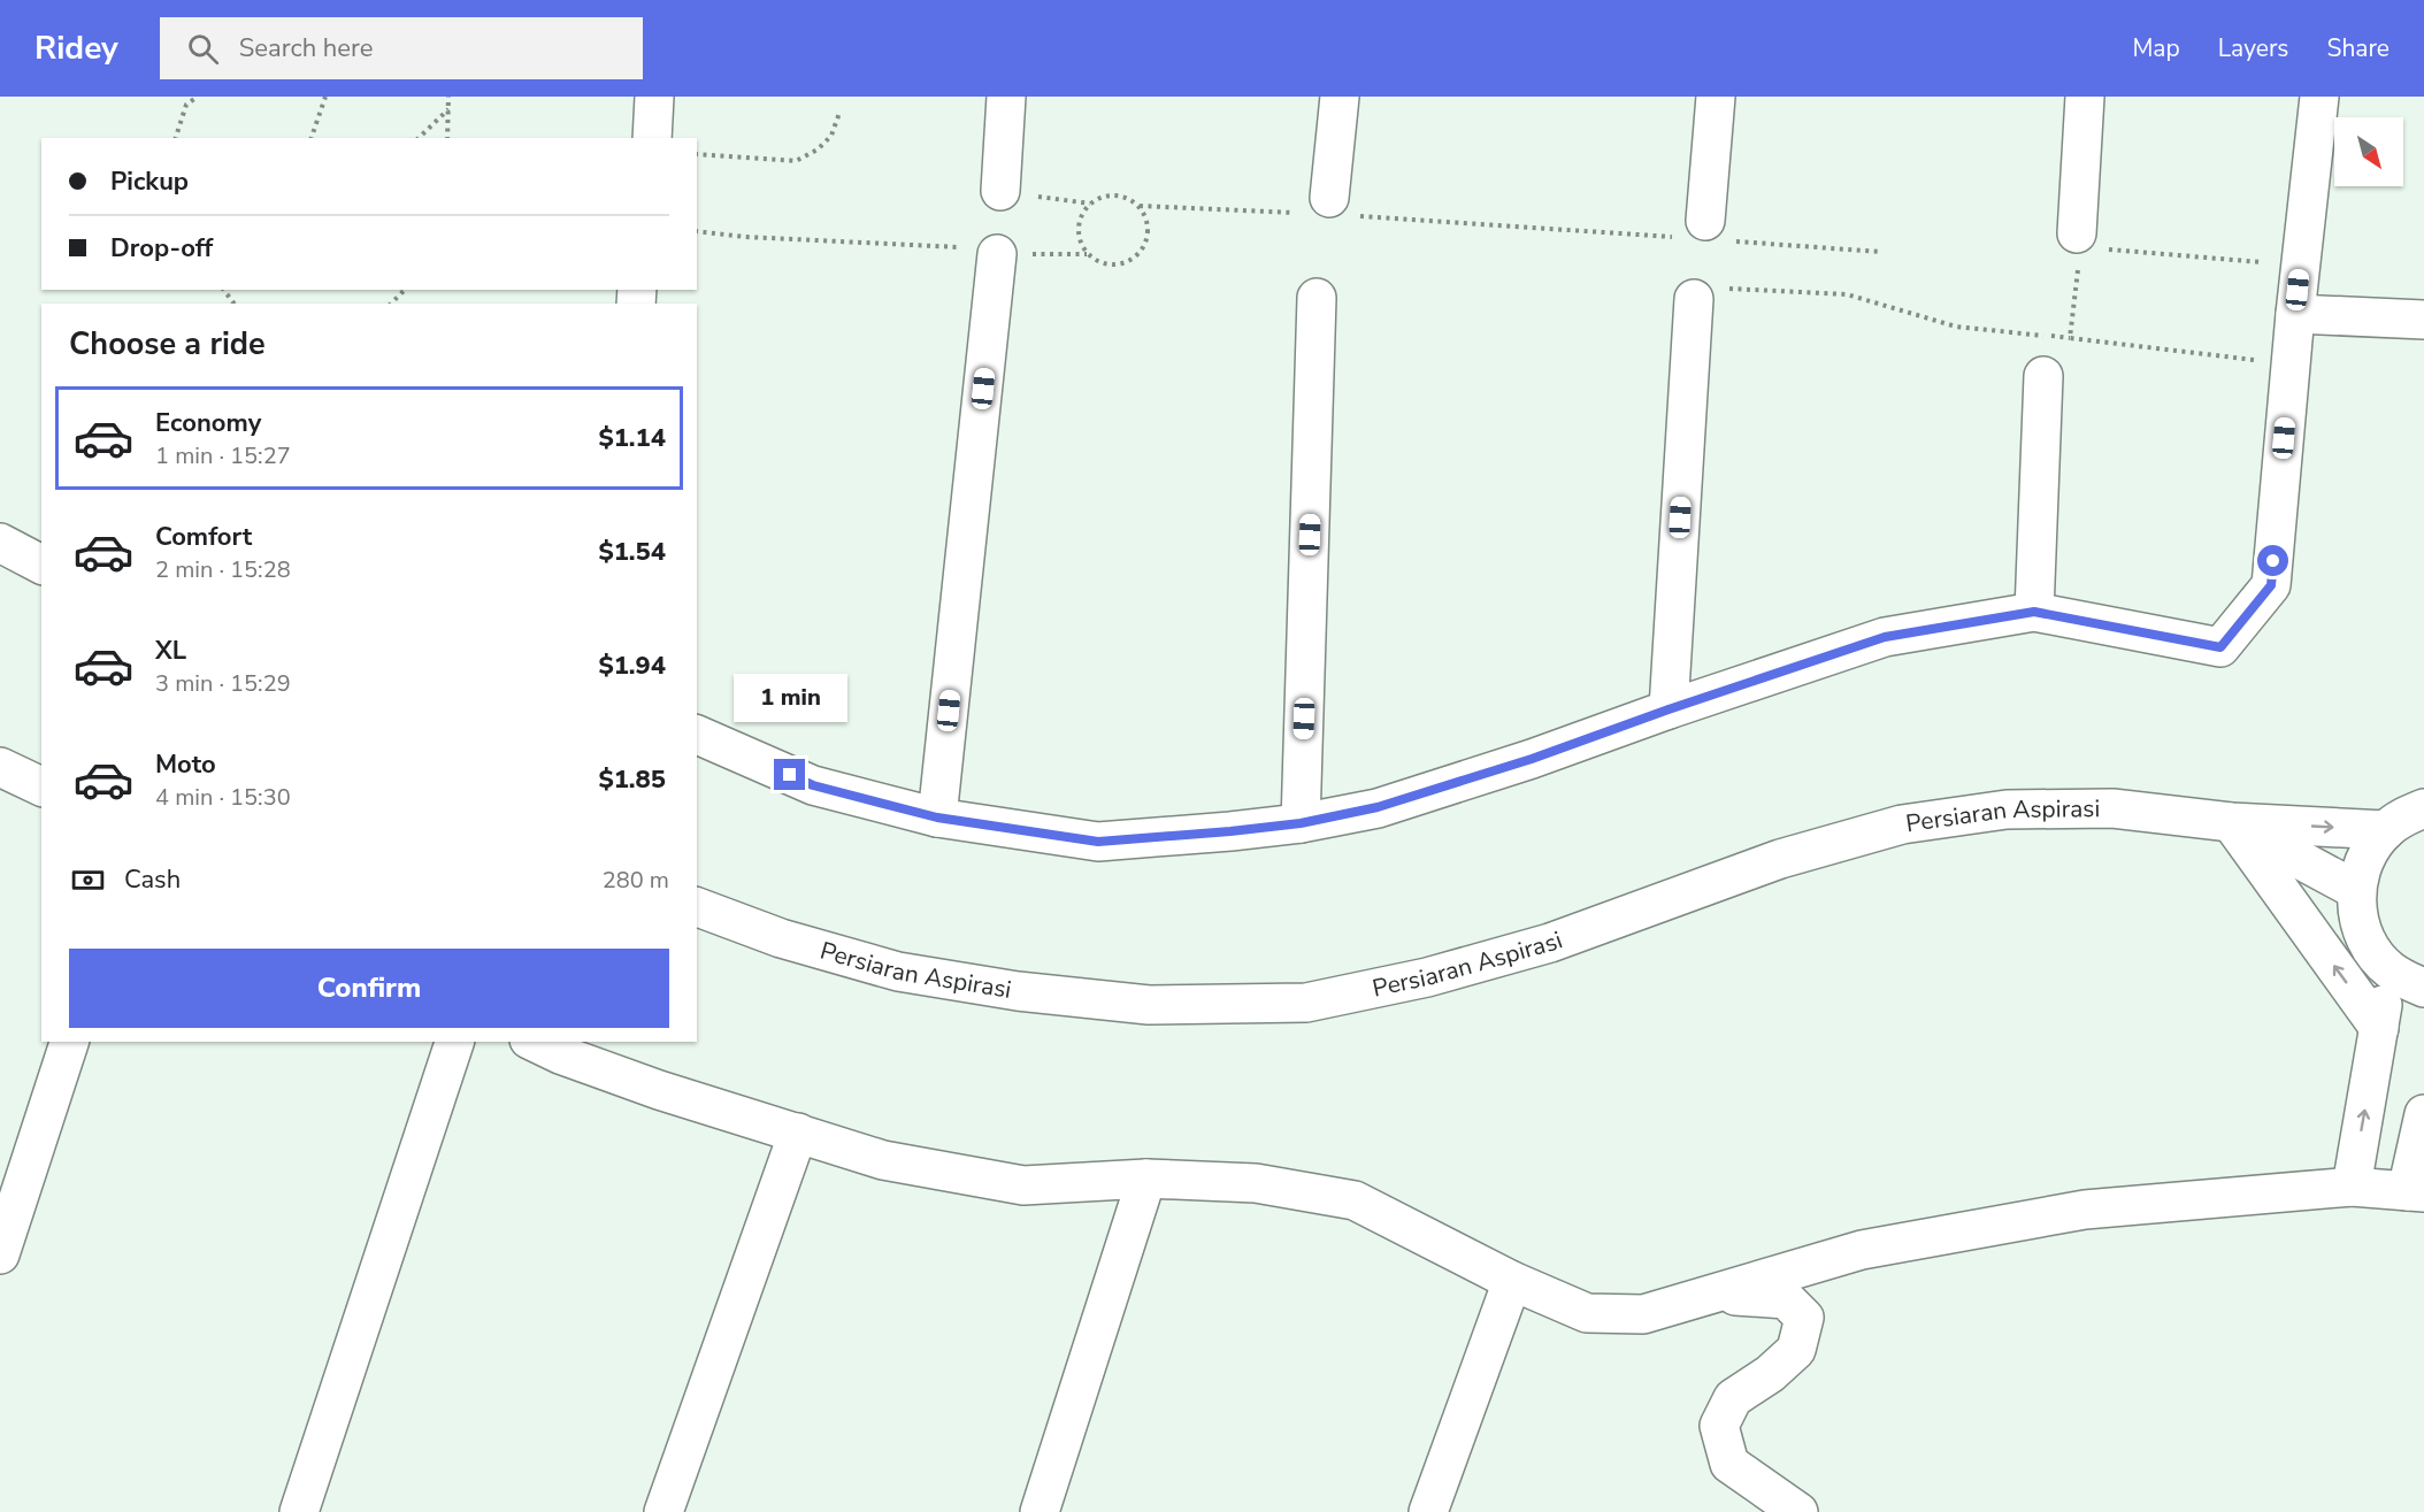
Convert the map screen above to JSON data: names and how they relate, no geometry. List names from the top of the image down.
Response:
{
  "streets": {
    "street": ["Persiaran Aspirasi"]
  },
  "north": "bottom right",
  "page": {
    "header": "Ridey",
    "search": "Search here",
    "nav": ["Map", "Layers", "Share"],
    "banner": ["Pickup", "Drop-off"],
    "heading": "Choose a ride",
    "list": [
      {
        "name": "Economy",
        "note": "1 min · 15:27",
        "value": "$1.14"
      },
      {
        "name": "Comfort",
        "note": "2 min · 15:28",
        "value": "$1.54"
      },
      {
        "name": "XL",
        "note": "3 min · 15:29",
        "value": "$1.94"
      },
      {
        "name": "Moto",
        "note": "4 min · 15:30",
        "value": "$1.85"
      }
    ],
    "bubble": "1 min",
    "pay": ["Cash", "280 m"],
    "buttons": "Confirm"
  }
}
